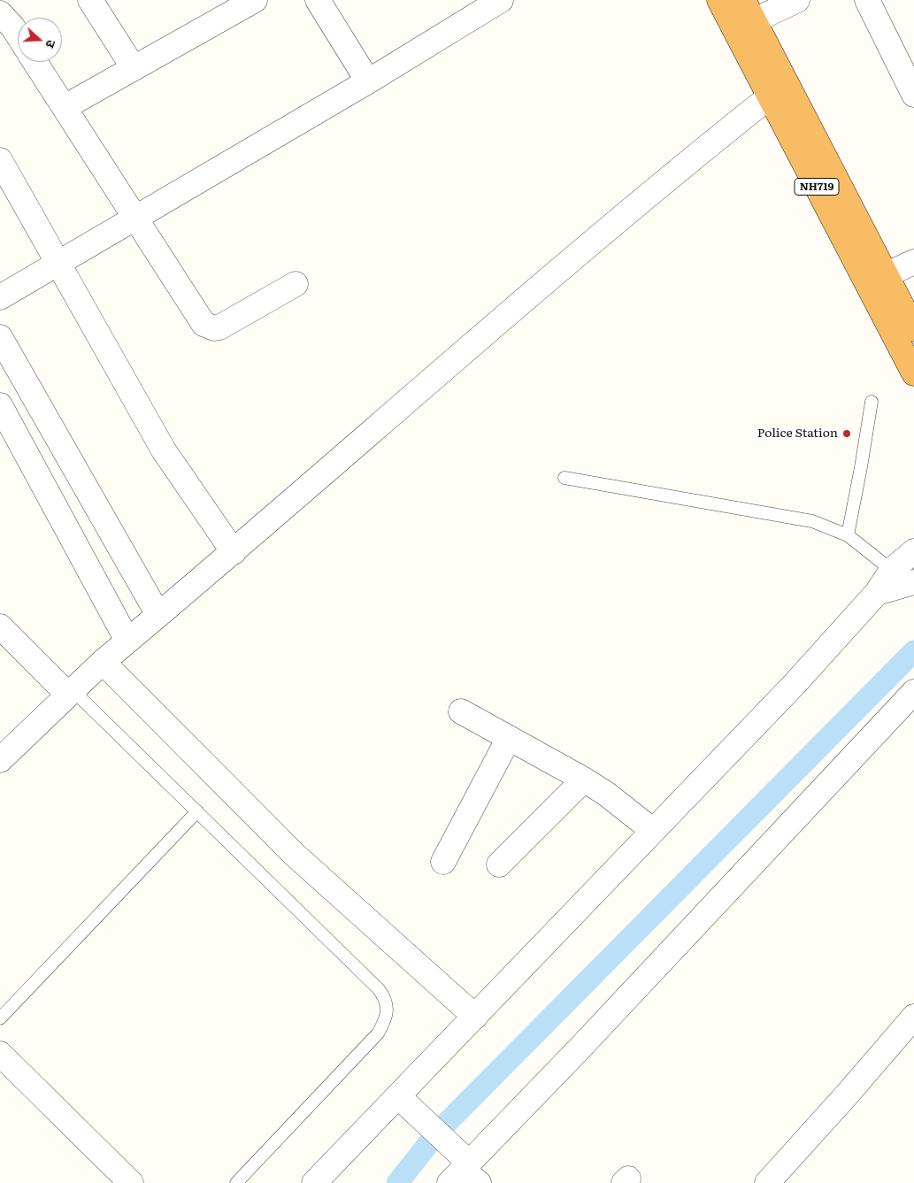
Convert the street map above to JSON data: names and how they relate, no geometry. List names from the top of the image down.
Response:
{
  "streets": {
    "highway": ["NH719"]
  },
  "places": ["Police Station"],
  "north": "right"
}
